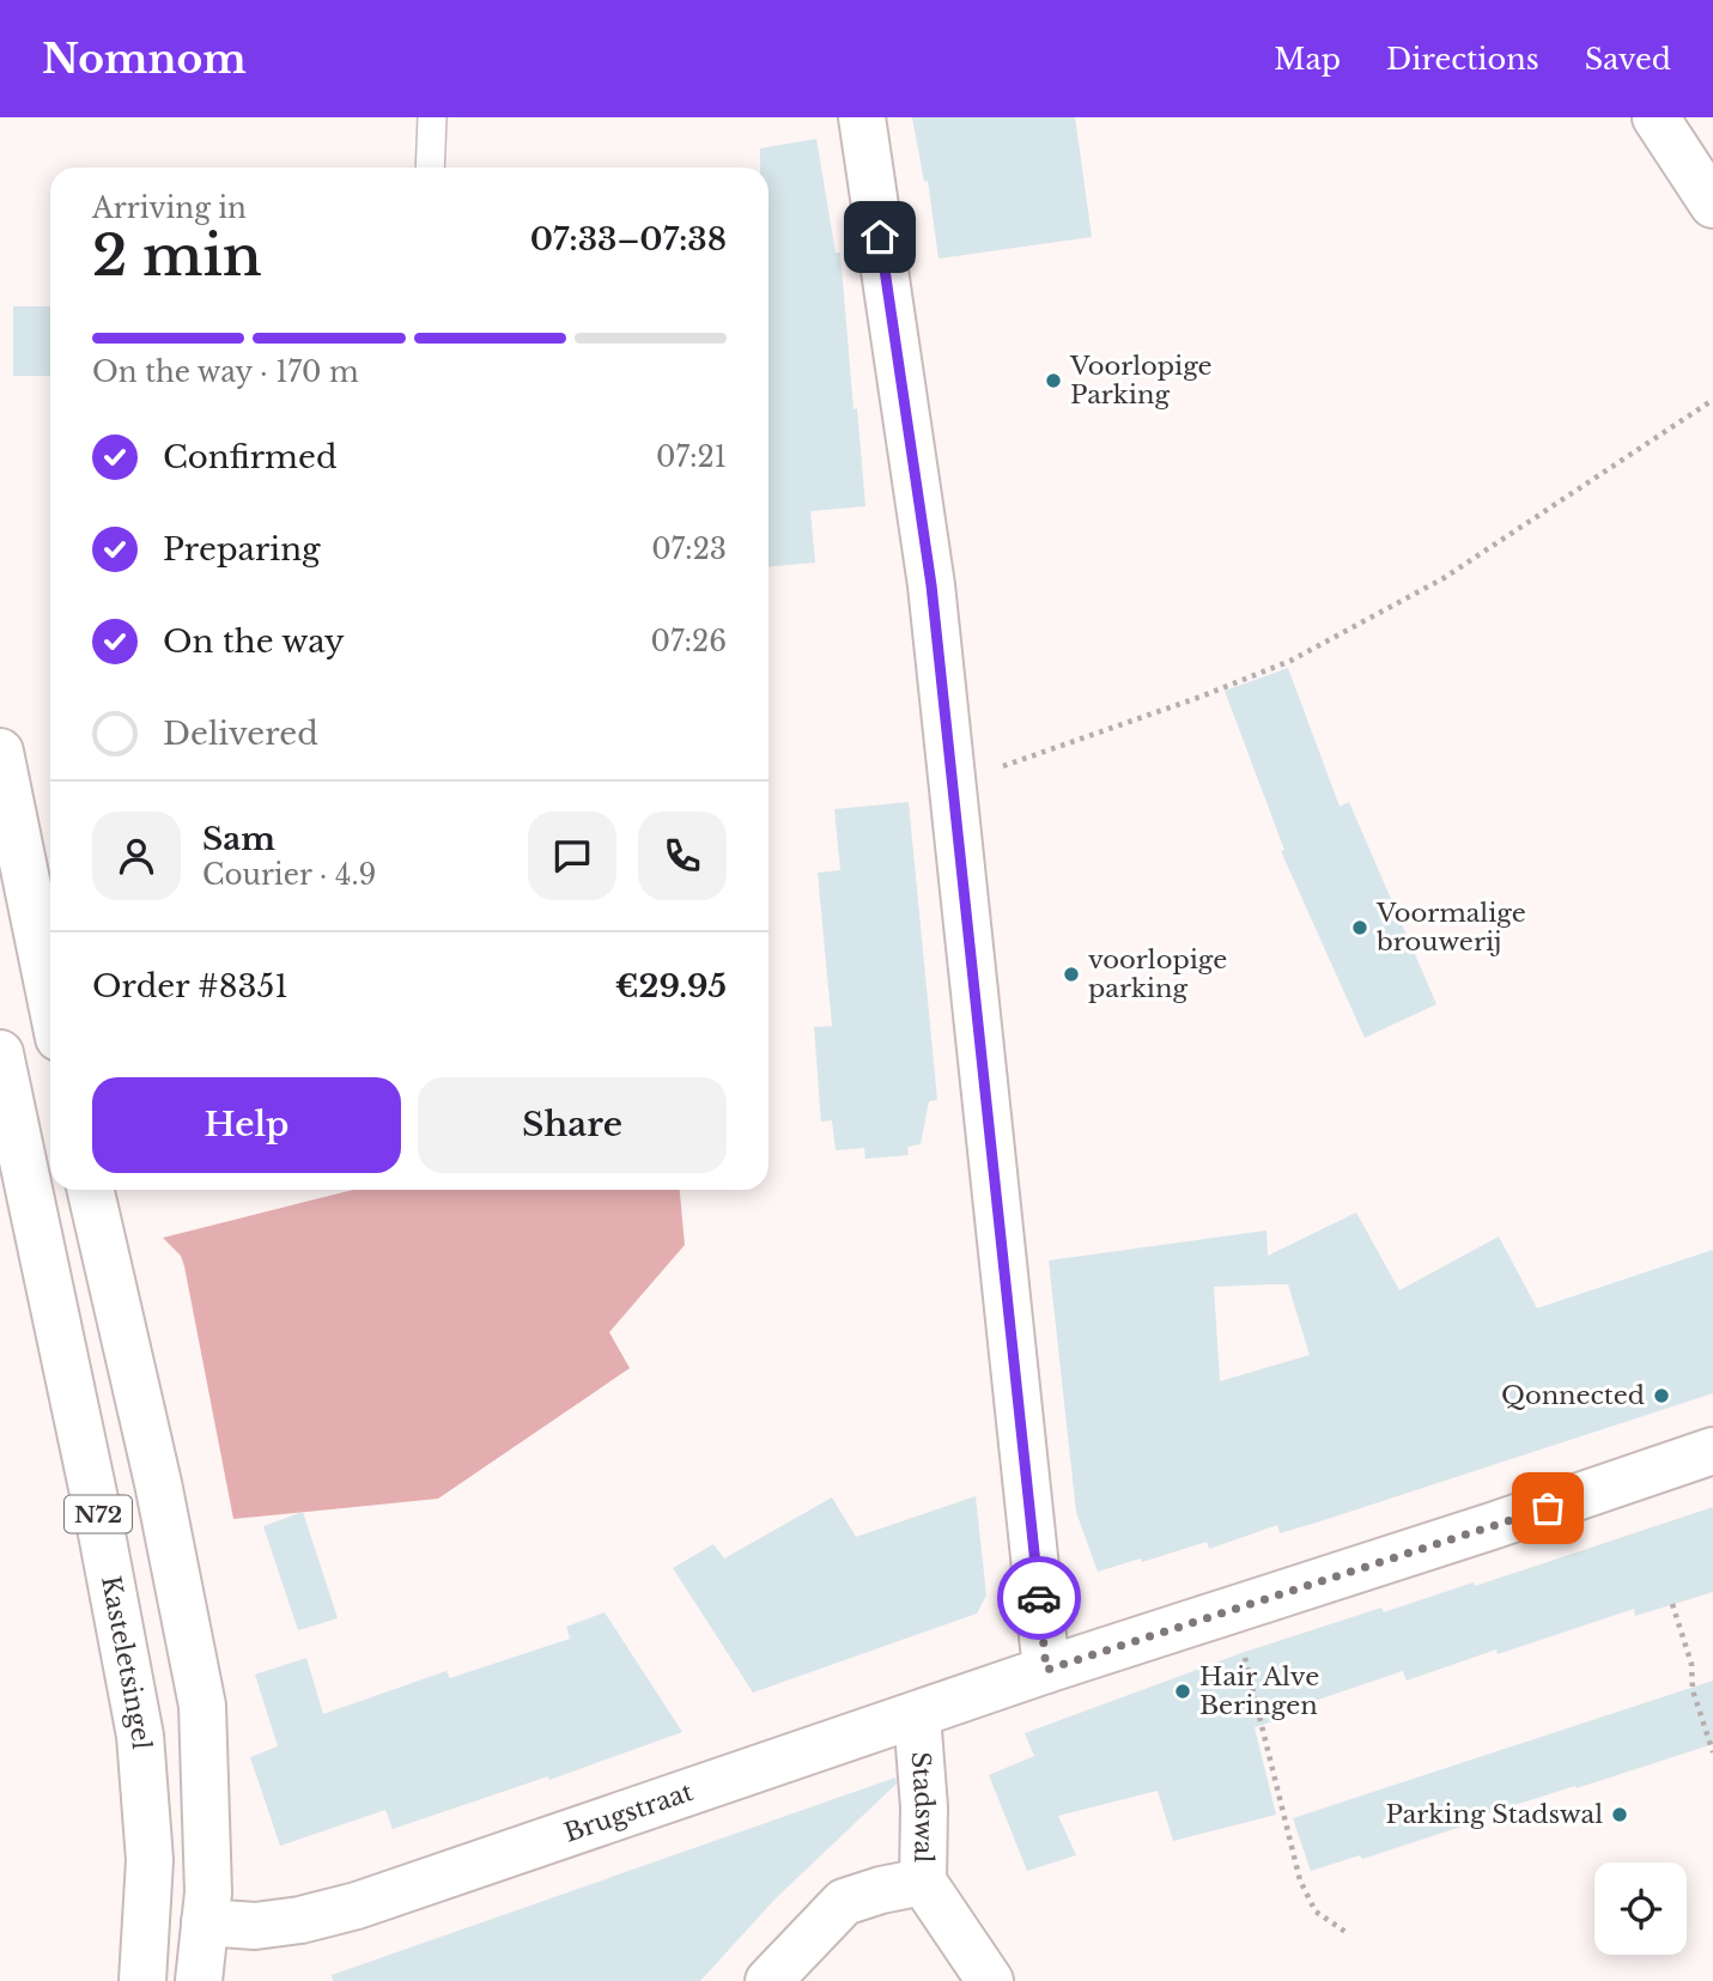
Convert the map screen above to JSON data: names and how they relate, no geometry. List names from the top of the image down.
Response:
{
  "streets": {
    "street": [
      "N72",
      "Kasteletsingel",
      "Stadswal",
      "Brugstraat"
    ]
  },
  "crossings": [
    ["N72", "Brugstraat"],
    ["Stadswal", "Brugstraat"]
  ],
  "places": [
    "Voorlopige Parking",
    "Voormalige brouwerij",
    "voorlopige parking",
    "Qonnected",
    "Hair Alve Beringen",
    "Parking Stadswal"
  ],
  "page": {
    "header": "Nomnom",
    "nav": ["Map", "Directions", "Saved"],
    "heading": ["2 min", "Arriving in", "07:33–07:38"],
    "panel": [
      "Sam",
      "Courier · 4.9",
      "Order #8351",
      "€29.95"
    ],
    "bar": "On the way · 170 m",
    "list": [
      ["Confirmed", "07:21"],
      ["Preparing", "07:23"],
      ["On the way", "07:26"],
      "Delivered"
    ],
    "buttons": ["Help", "Share"]
  }
}
